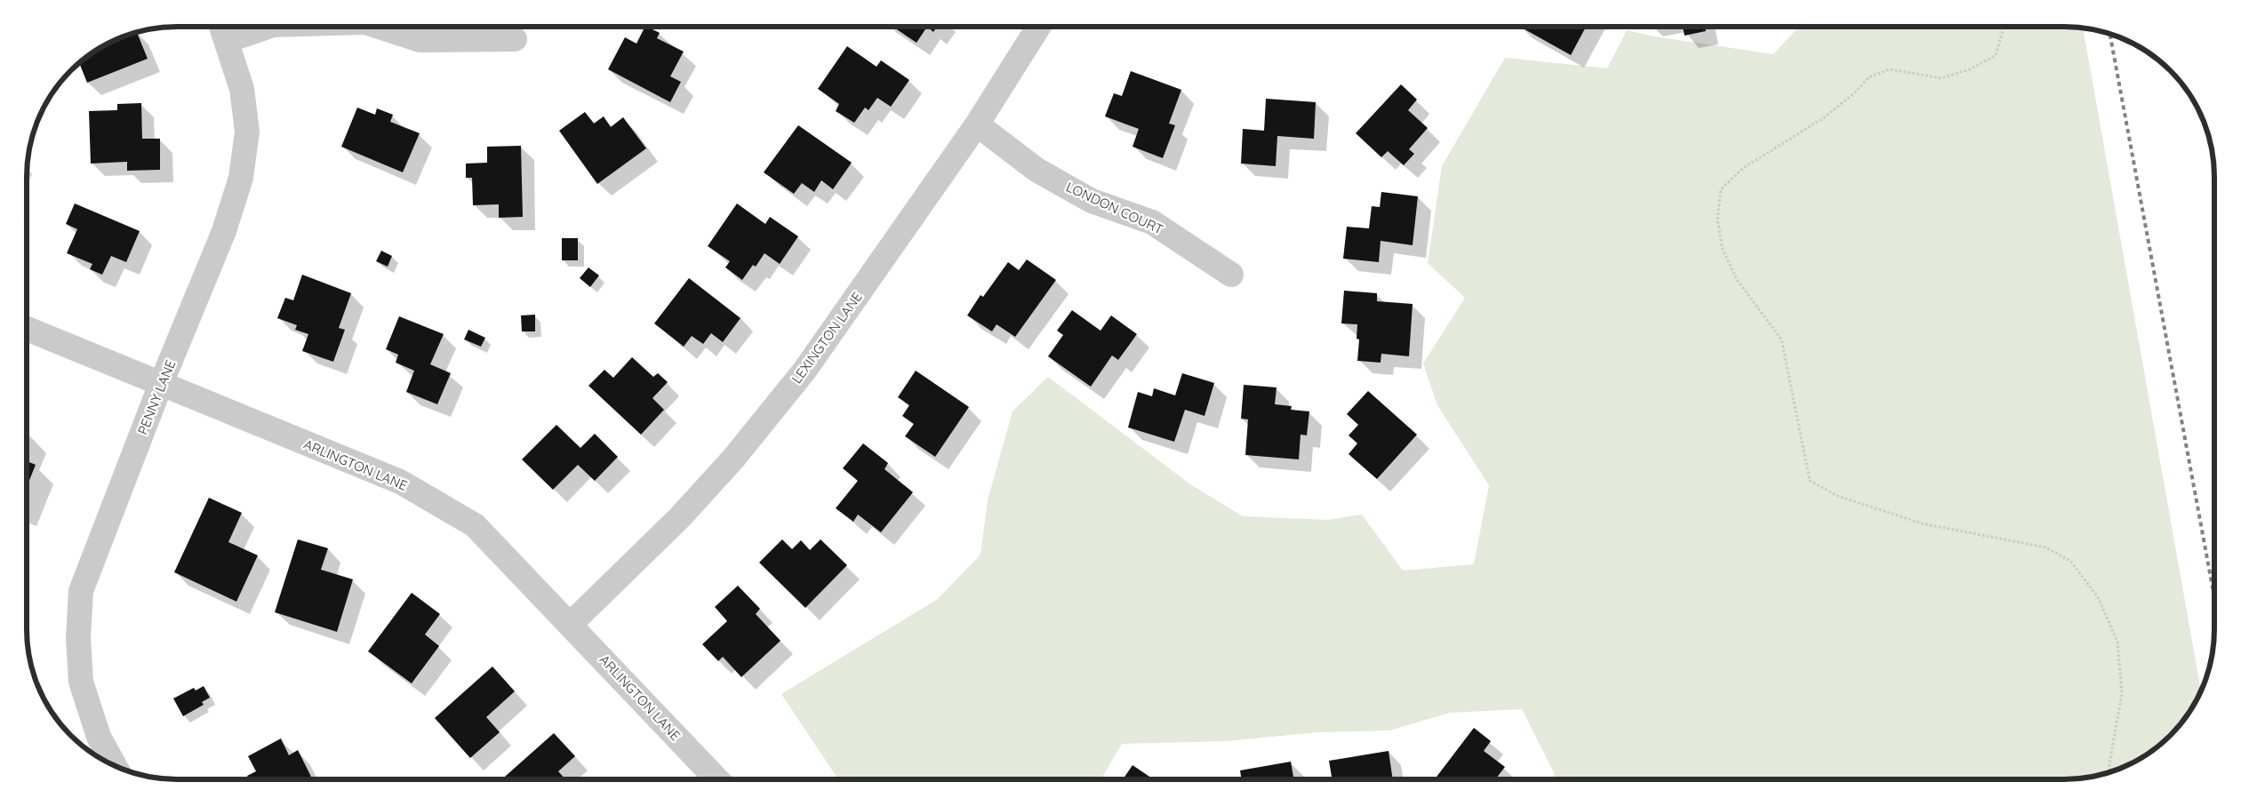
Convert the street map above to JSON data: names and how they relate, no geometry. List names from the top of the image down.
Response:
{
  "streets": {
    "street": [
      "LONDON COURT",
      "LEXINGTON LANE",
      "PENNY LANE",
      "ARLINGTON LANE"
    ]
  },
  "crossings": [
    ["LONDON COURT", "LEXINGTON LANE"],
    ["LEXINGTON LANE", "ARLINGTON LANE"],
    ["PENNY LANE", "ARLINGTON LANE"]
  ]
}
